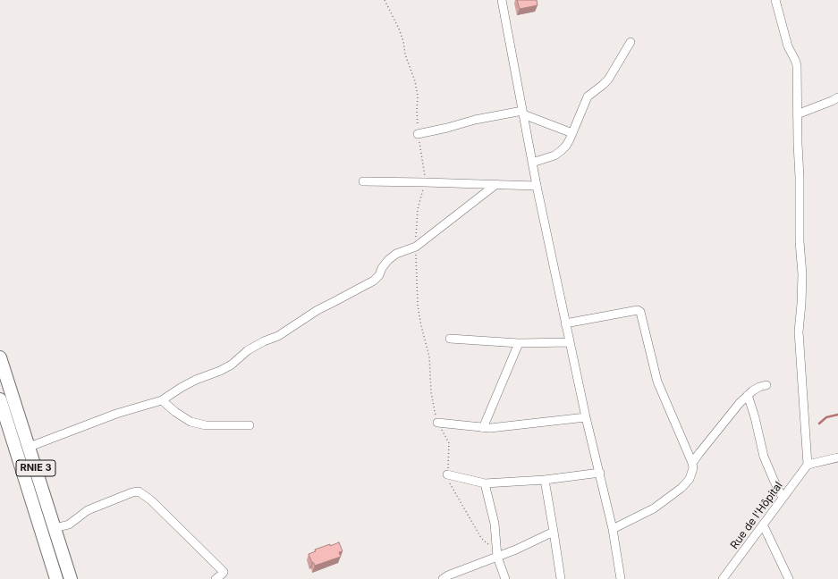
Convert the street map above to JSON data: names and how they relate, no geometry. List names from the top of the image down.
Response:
{
  "streets": {
    "highway": ["RNIE 3"],
    "street": ["Rue de l'Hôpital"]
  }
}
